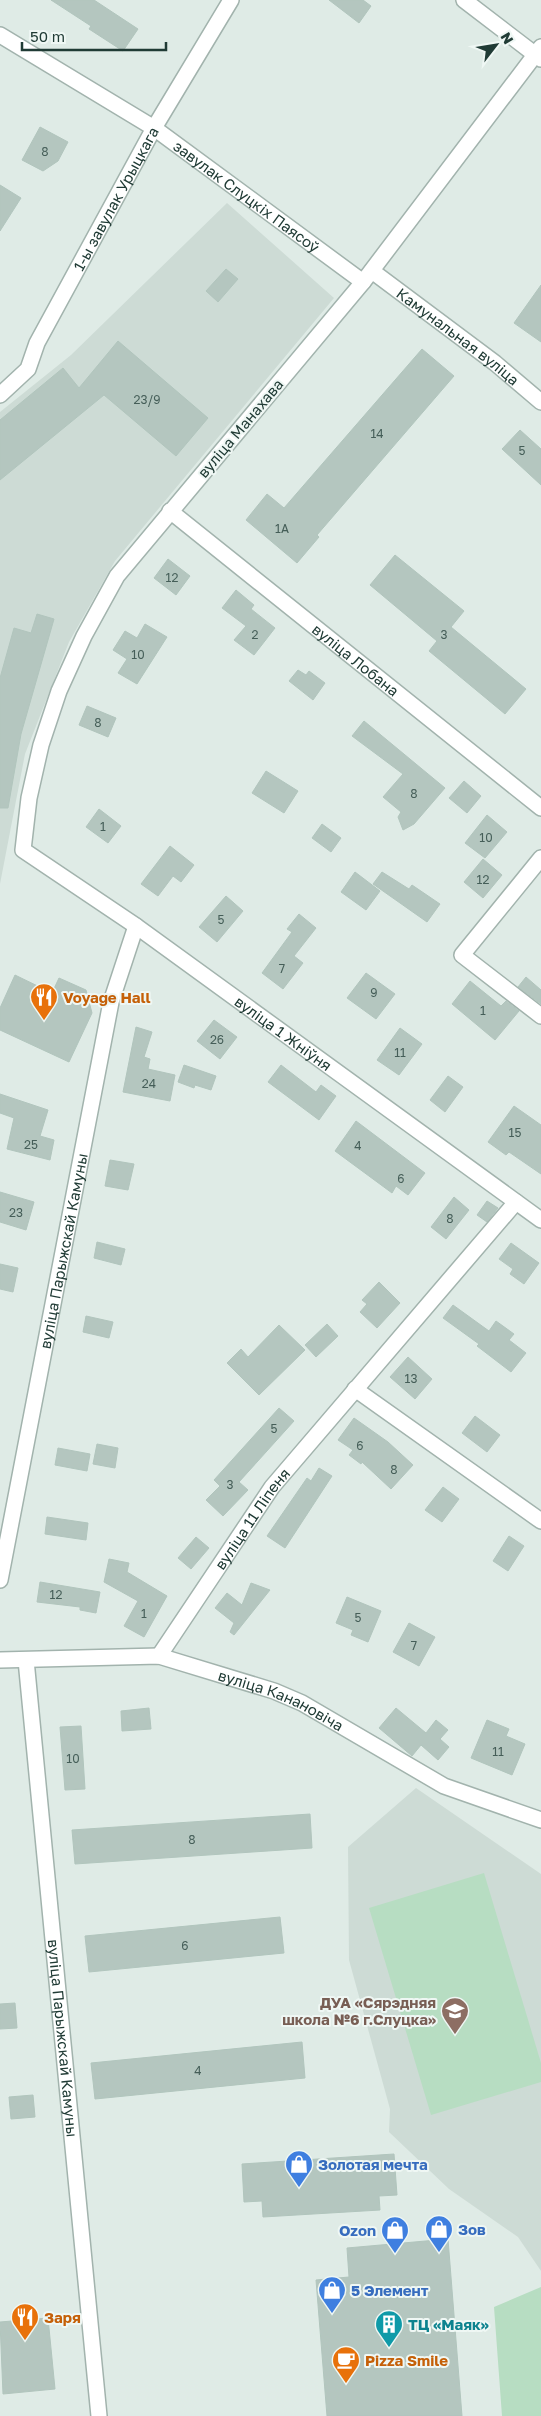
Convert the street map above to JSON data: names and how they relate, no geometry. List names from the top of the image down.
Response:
{
  "streets": {
    "street": [
      "завулак Слуцкіх Паясоў",
      "1-ы завулак Урыцкага",
      "Камунальная вуліца",
      "вуліца Манахава",
      "вуліца Лобана",
      "вуліца 1 Жніўня",
      "вуліца Парыжскай Камуны",
      "вуліца 11 Ліпеня",
      "вуліца Канановіча"
    ]
  },
  "crossings": [
    ["завулак Слуцкіх Паясоў", "1-ы завулак Урыцкага"],
    ["завулак Слуцкіх Паясоў", "Камунальная вуліца"],
    ["завулак Слуцкіх Паясоў", "вуліца Манахава"],
    ["Камунальная вуліца", "вуліца Манахава"],
    ["вуліца Манахава", "вуліца Лобана"],
    ["вуліца Манахава", "вуліца 1 Жніўня"],
    ["вуліца 1 Жніўня", "вуліца Парыжскай Камуны"],
    ["вуліца 1 Жніўня", "вуліца 11 Ліпеня"],
    ["вуліца Парыжскай Камуны", "вуліца Канановіча"],
    ["вуліца 11 Ліпеня", "вуліца Канановіча"]
  ],
  "places": {
    "restaurant": ["Voyage Hall", "Заря"],
    "school or university": ["ДУА «Сярэдняя школа №6 г.Слуцка»"],
    "shop": [
      "Золотая мечта",
      "Зов",
      "Ozon",
      "5 Элемент"
    ],
    "building": ["ТЦ «Маяк»"],
    "cafe": ["Pizza Smile"]
  },
  "house_numbers": [
    "8",
    "23/9",
    "14",
    "5",
    "1А",
    "12",
    "2",
    "3",
    "10",
    "8",
    "8",
    "1",
    "10",
    "12",
    "5",
    "7",
    "9",
    "1",
    "26",
    "11",
    "24",
    "15",
    "25",
    "4",
    "6",
    "23",
    "8",
    "13",
    "5",
    "6",
    "8",
    "3",
    "12",
    "1",
    "5",
    "7",
    "11",
    "10",
    "8",
    "6",
    "4"
  ],
  "scale_bar": "50 m",
  "north": "top right"
}
